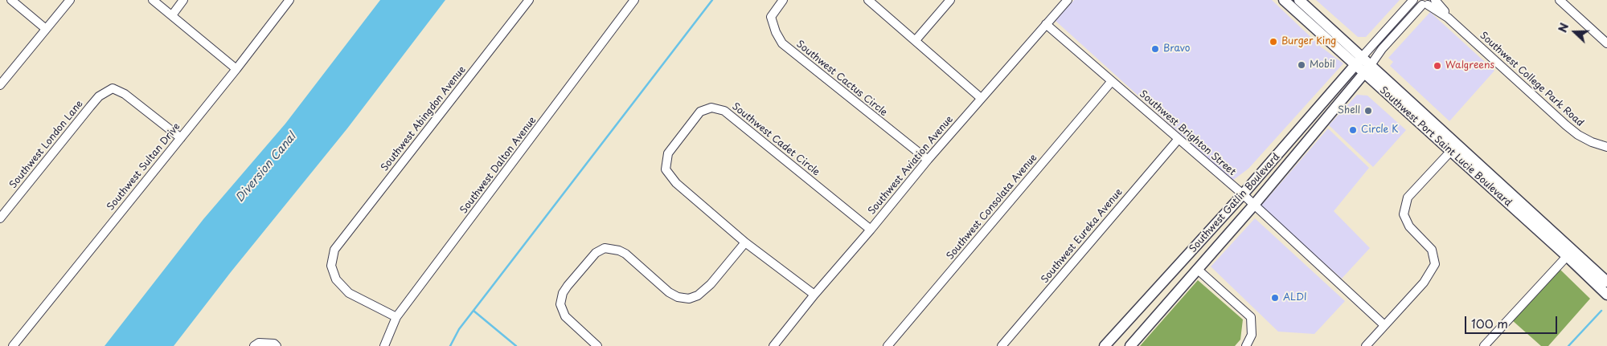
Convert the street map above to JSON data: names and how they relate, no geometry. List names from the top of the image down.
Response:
{
  "streets": {
    "main road": ["Southwest Port Saint Lucie Boulevard", "Southwest Gatlin Boulevard"],
    "street": [
      "Southwest Cactus Circle",
      "Southwest College Park Road",
      "Southwest Abingdon Avenue",
      "Southwest Brighton Street",
      "Southwest Cadet Circle",
      "Southwest London Lane",
      "Southwest Dalton Avenue",
      "Southwest Aviation Avenue",
      "Southwest Sultan Drive",
      "Southwest Consolata Avenue",
      "Southwest Eureka Avenue"
    ]
  },
  "crossings": [
    ["Southwest Cactus Circle", "Southwest Aviation Avenue"],
    ["Southwest Abingdon Avenue", "Southwest Dalton Avenue"],
    ["Southwest Brighton Street", "Southwest Aviation Avenue"],
    ["Southwest Brighton Street", "Southwest Gatlin Boulevard"],
    ["Southwest Brighton Street", "Southwest Consolata Avenue"],
    ["Southwest Brighton Street", "Southwest Eureka Avenue"],
    ["Southwest Cadet Circle", "Southwest Aviation Avenue"],
    ["Southwest London Lane", "Southwest Sultan Drive"],
    ["Southwest Port Saint Lucie Boulevard", "Southwest Gatlin Boulevard"]
  ],
  "water": ["Diversion Canal"],
  "places": [
    "Burger King",
    "Bravo",
    "Mobil",
    "Walgreens",
    "Shell",
    "Circle K",
    "ALDI"
  ],
  "scale_bar": "100 m",
  "north": "left"
}
